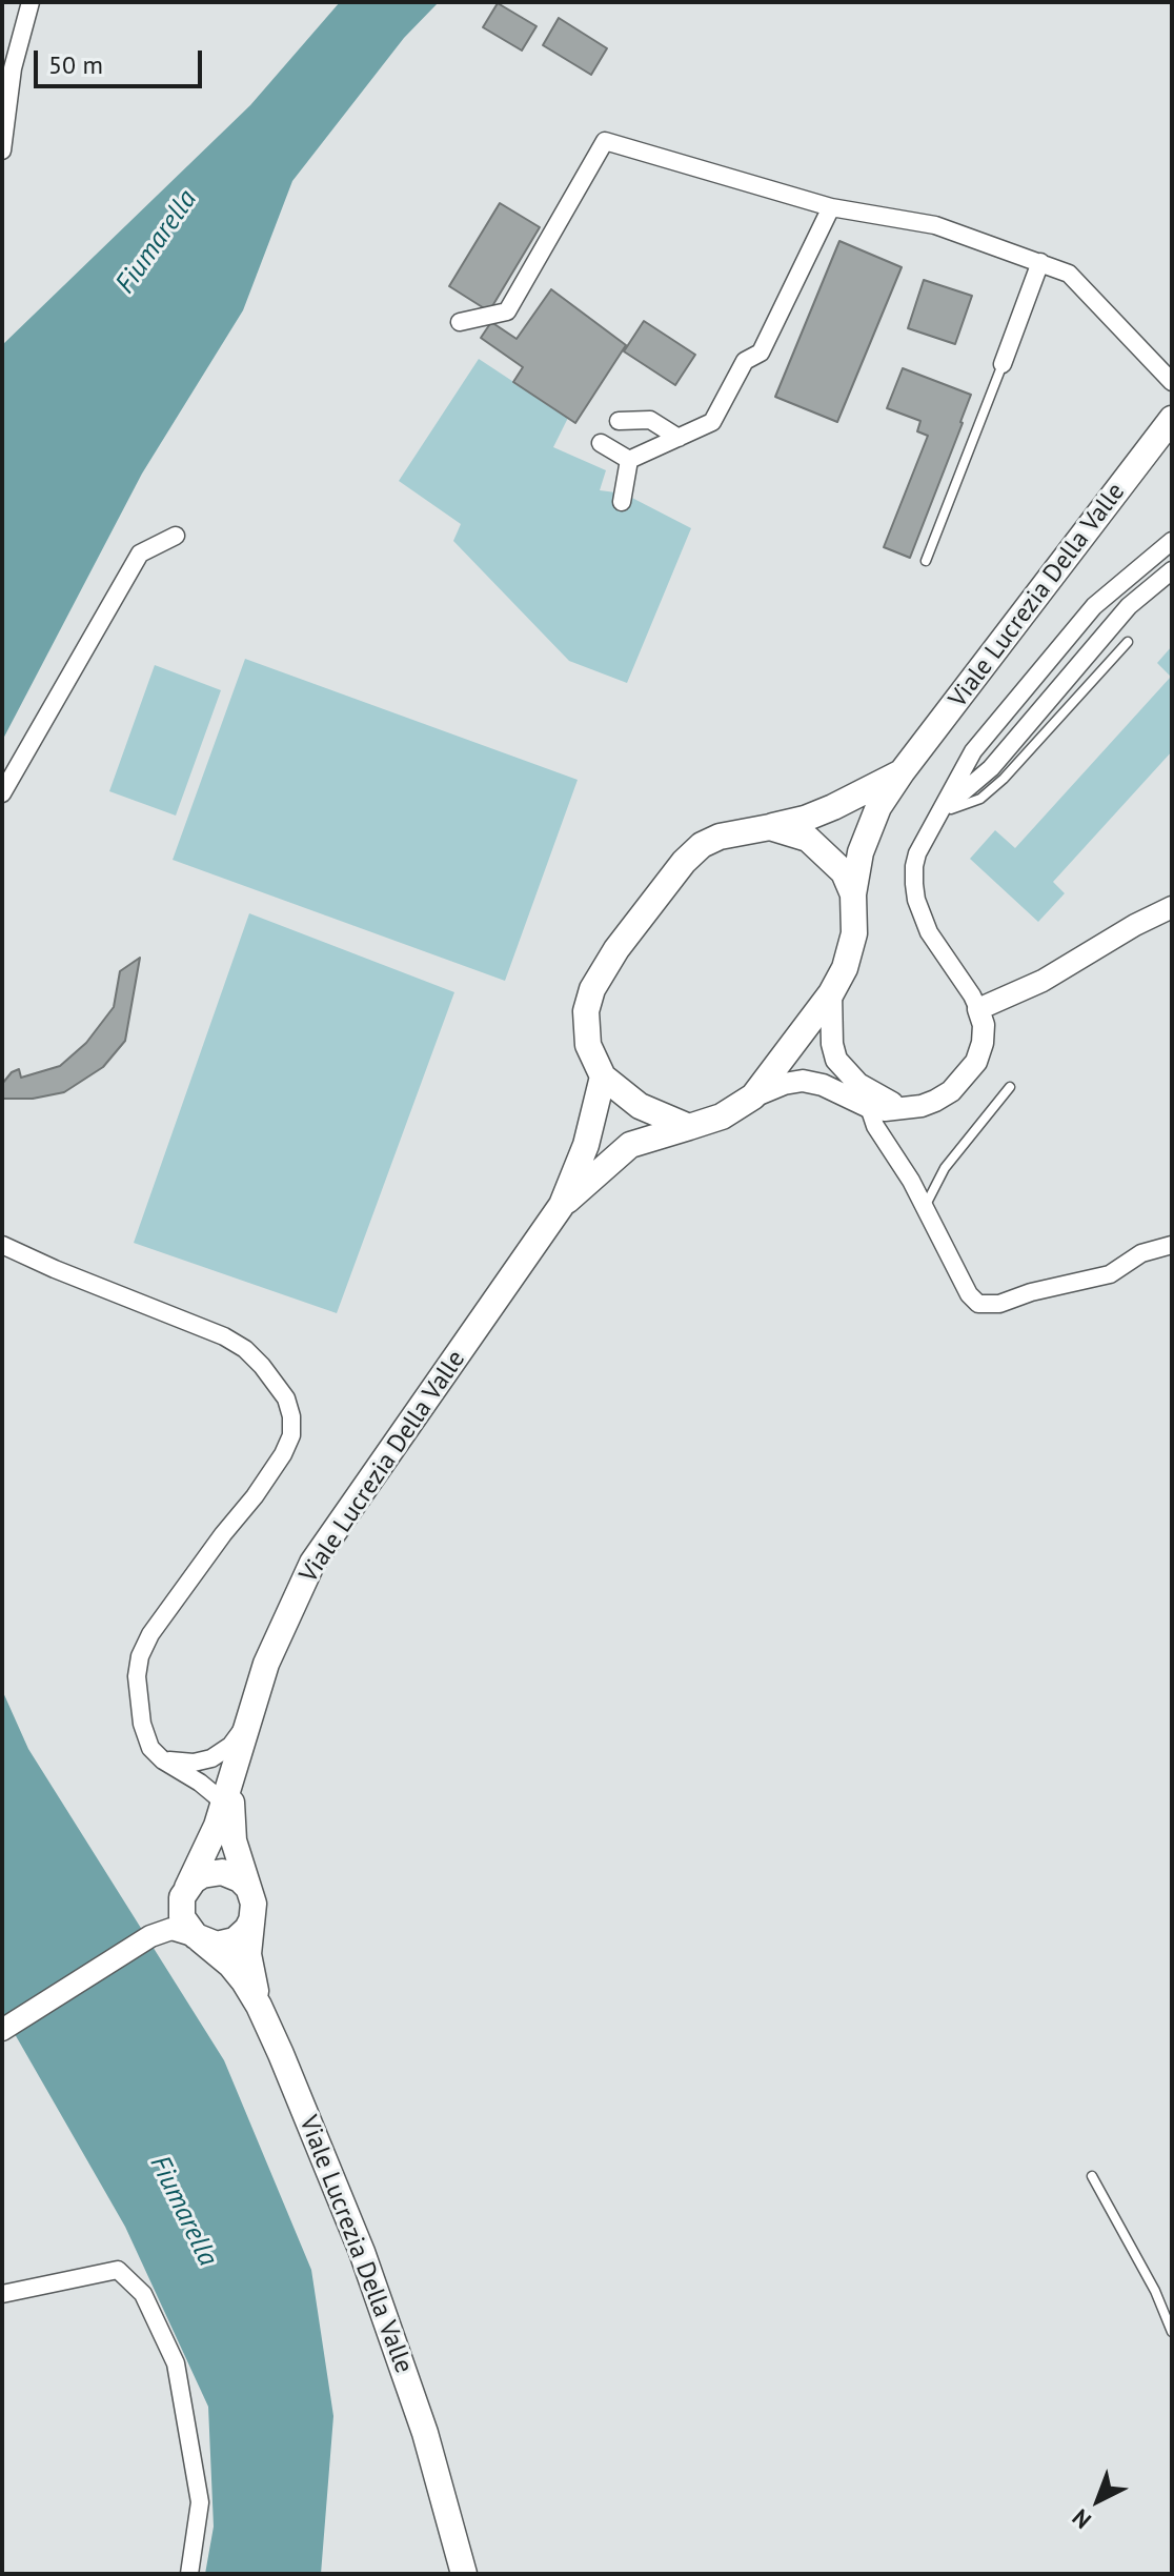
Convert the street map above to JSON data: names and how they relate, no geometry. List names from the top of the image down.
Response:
{
  "streets": {
    "main road": ["Viale Lucrezia Della Valle"]
  },
  "water": ["Fiumarella"],
  "scale_bar": "50 m",
  "north": "bottom left"
}
